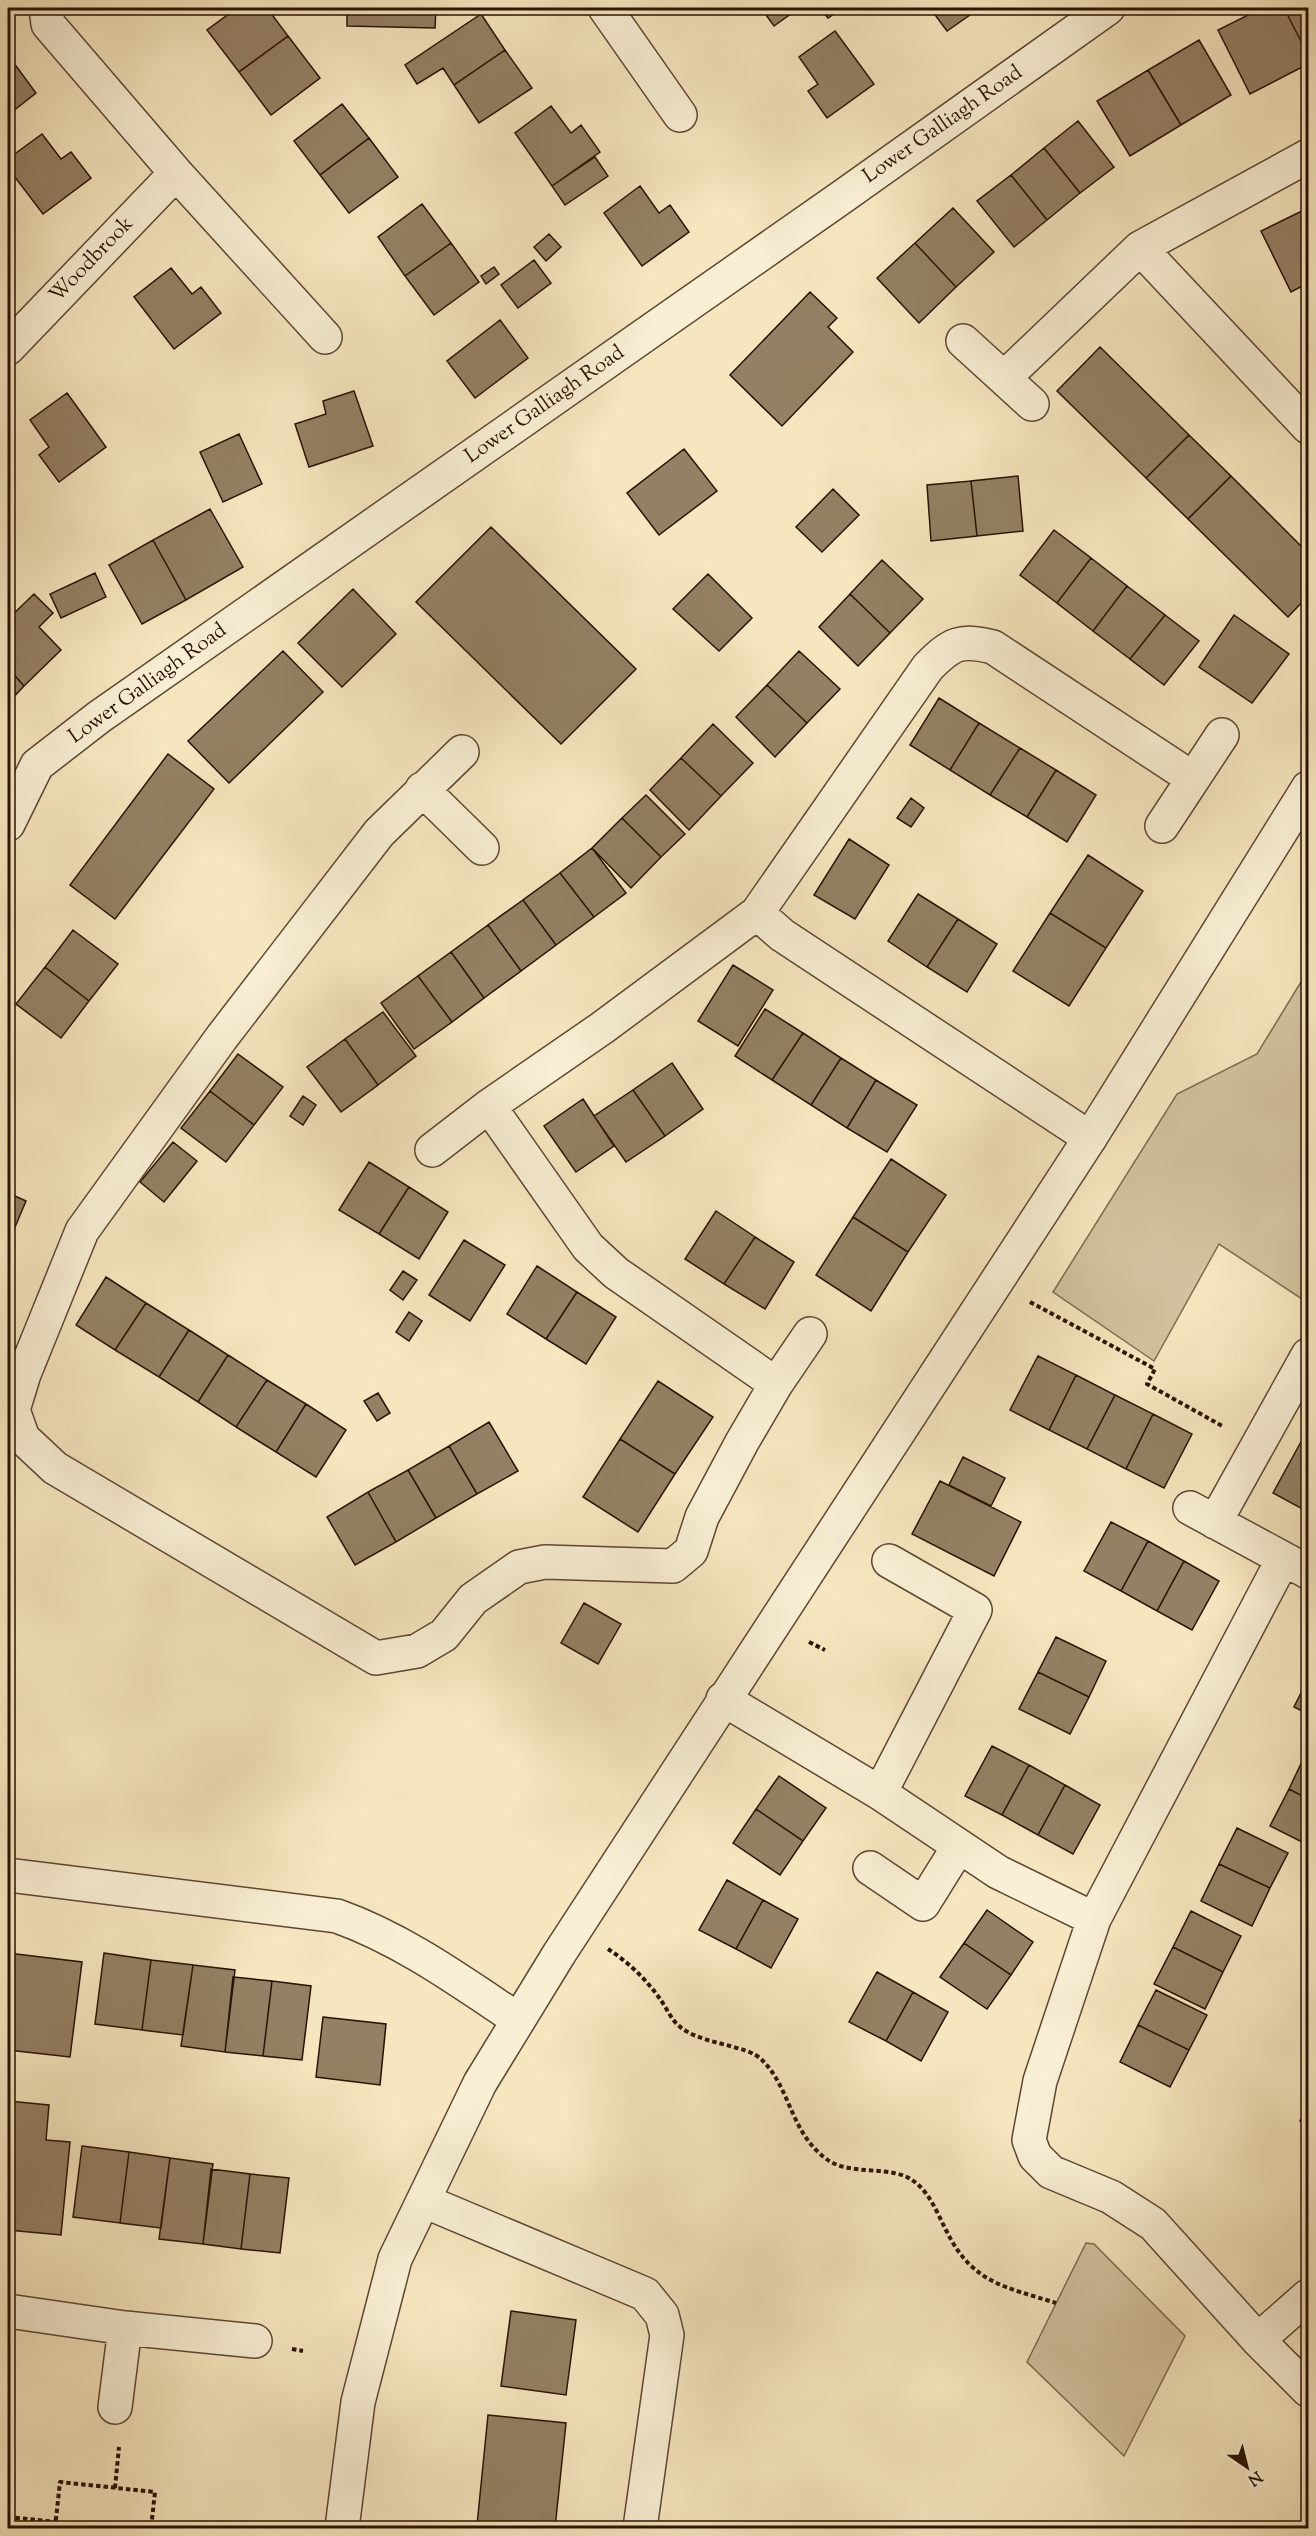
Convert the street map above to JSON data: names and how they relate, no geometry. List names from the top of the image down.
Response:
{
  "streets": {
    "street": ["Lower Galliagh Road", "Woodbrook"]
  },
  "north": "bottom right"
}
